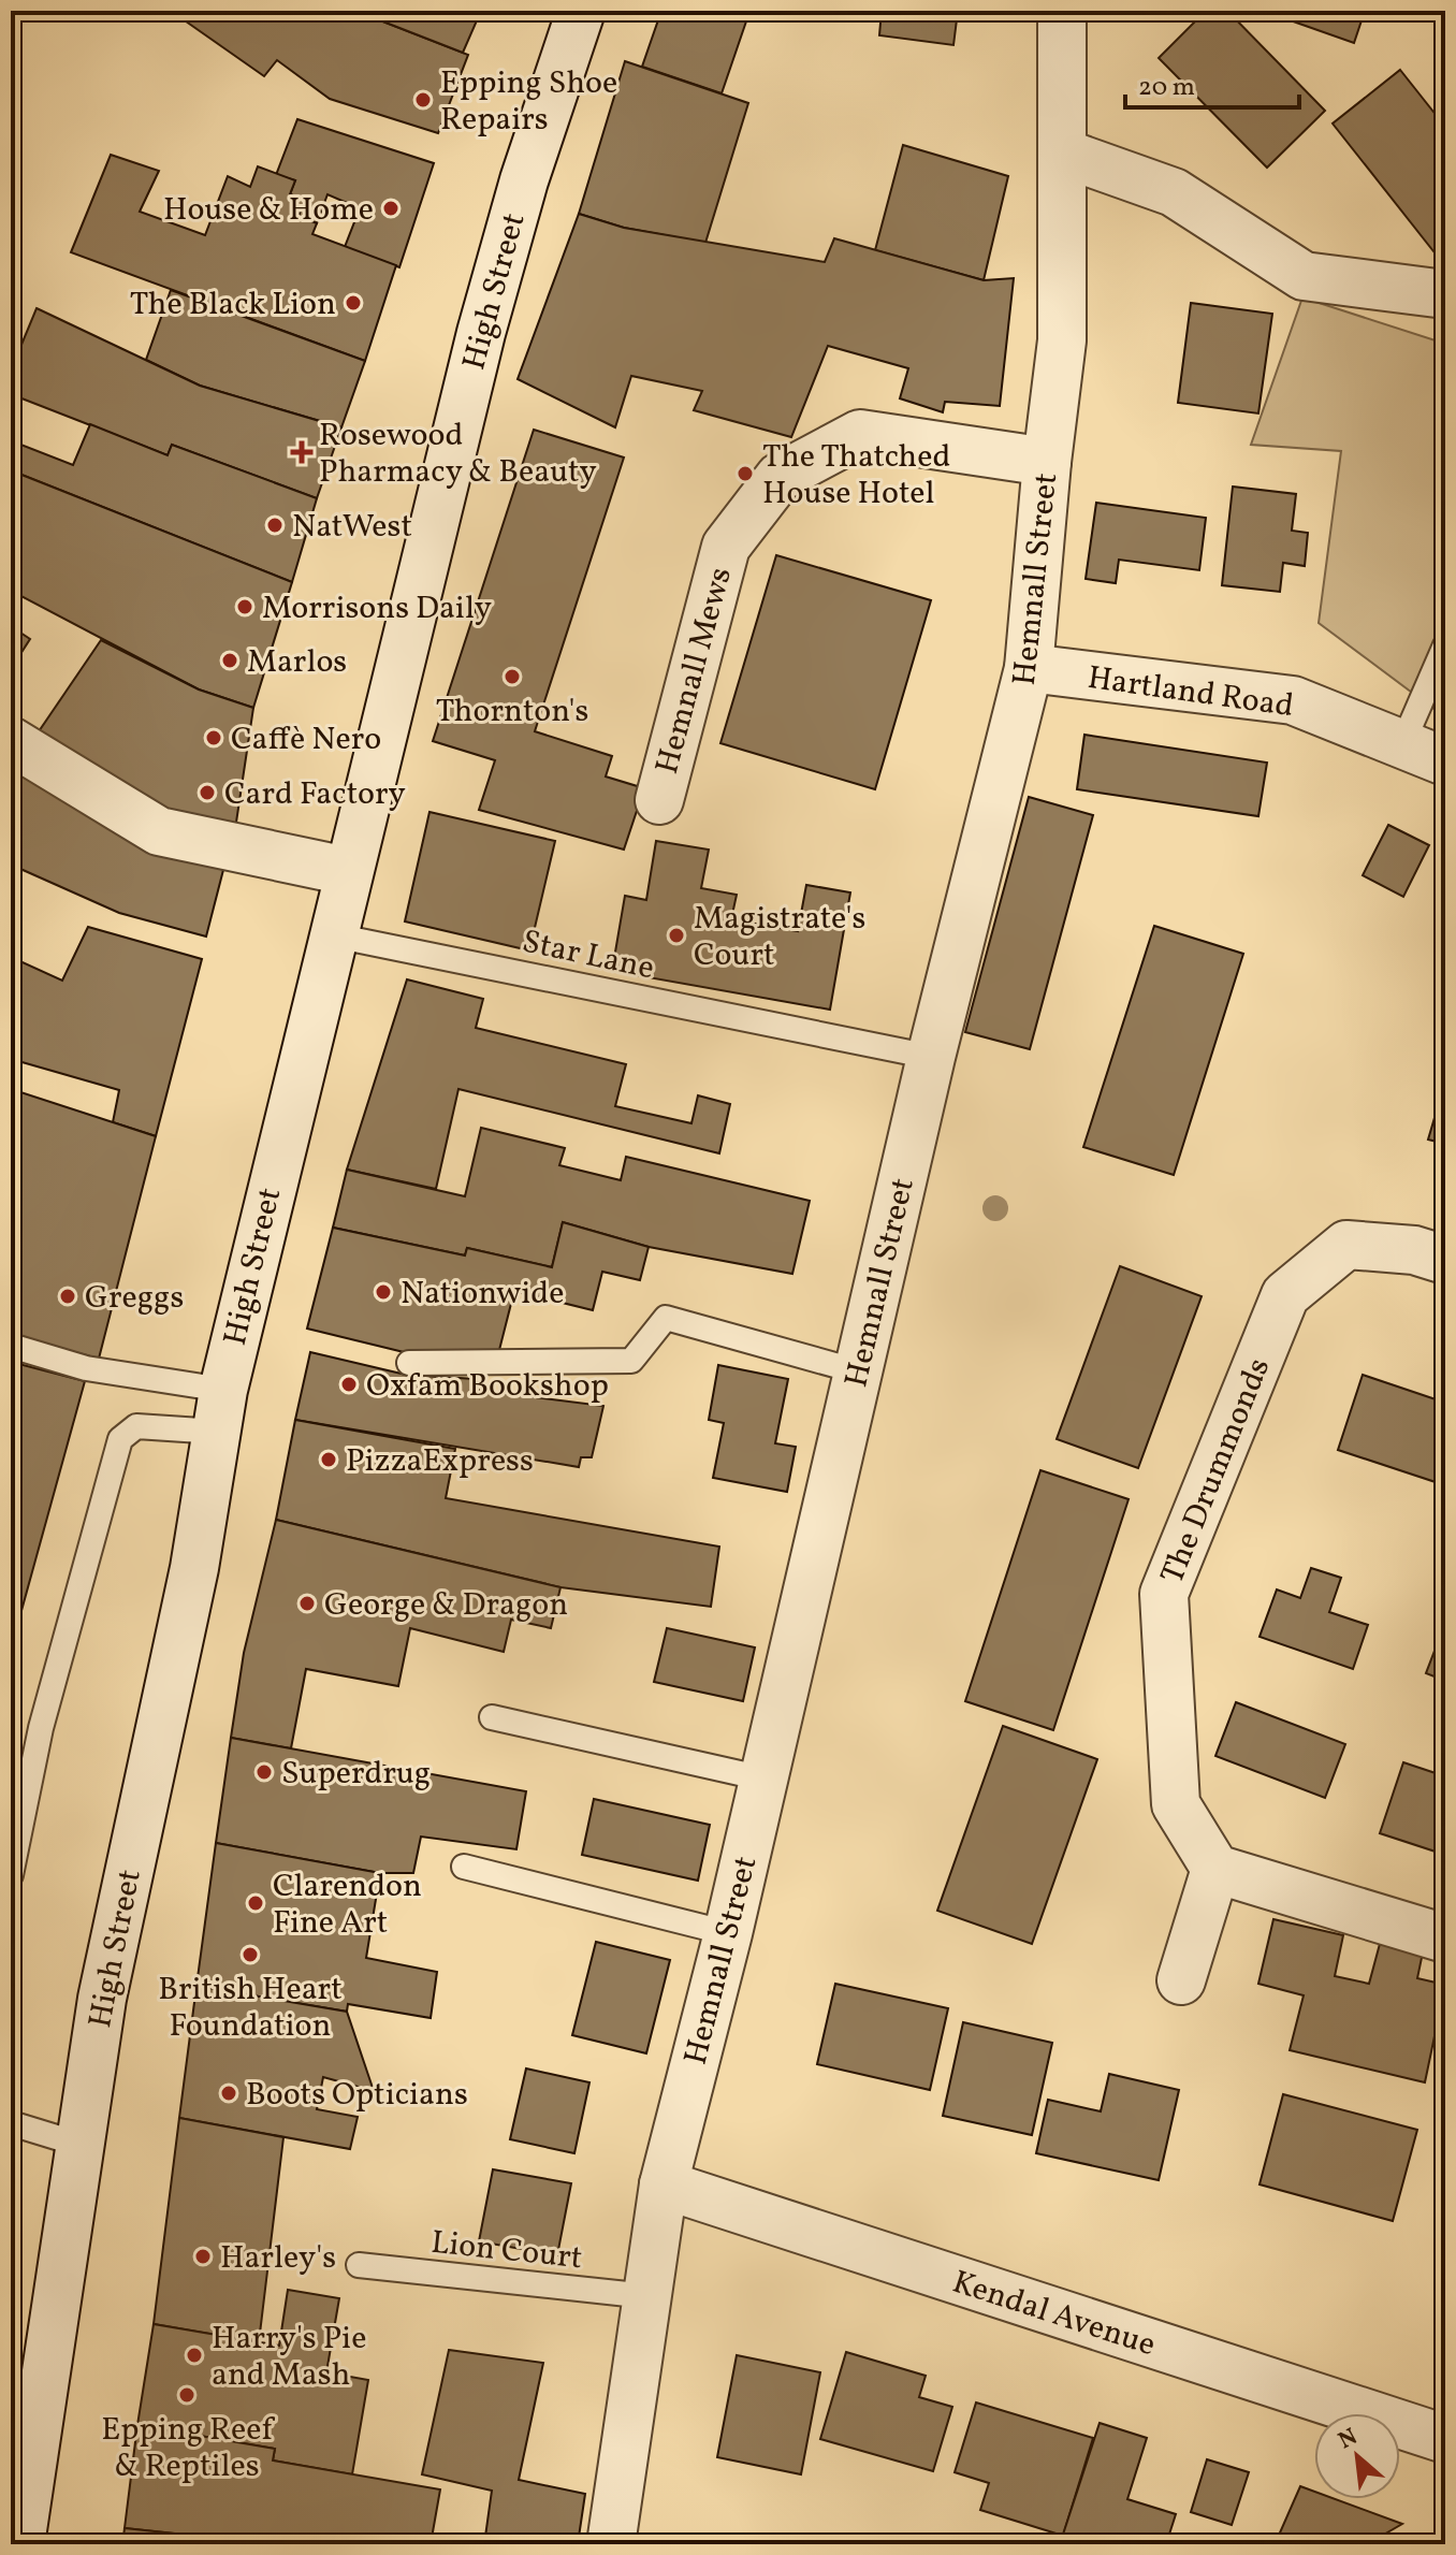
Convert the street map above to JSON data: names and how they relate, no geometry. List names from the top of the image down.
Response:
{
  "streets": {
    "street": [
      "High Street",
      "Hemnall Street",
      "Hemnall Mews",
      "Hartland Road",
      "The Drummonds",
      "Kendal Avenue"
    ],
    "lane": ["Star Lane", "Lion Court"]
  },
  "crossings": [
    ["High Street", "Star Lane"],
    ["Hemnall Street", "Hemnall Mews"],
    ["Hemnall Street", "Hartland Road"],
    ["Hemnall Street", "Star Lane"],
    ["Hemnall Street", "Lion Court"],
    ["Hemnall Street", "Kendal Avenue"]
  ],
  "places": {
    "other": [
      "Epping Shoe Repairs",
      "House & Home",
      "The Black Lion",
      "The Thatched House Hotel",
      "NatWest",
      "Morrisons Daily",
      "Marlos",
      "Thornton's",
      "Caffè Nero",
      "Card Factory",
      "Magistrate's Court",
      "Nationwide",
      "Greggs",
      "Oxfam Bookshop",
      "PizzaExpress",
      "George & Dragon",
      "Superdrug",
      "Clarendon Fine Art",
      "British Heart Foundation",
      "Boots Opticians",
      "Harley's",
      "Harry's Pie and Mash",
      "Epping Reef & Reptiles"
    ],
    "health": ["Rosewood Pharmacy & Beauty"]
  },
  "scale_bar": "20 m",
  "north": "top left"
}
